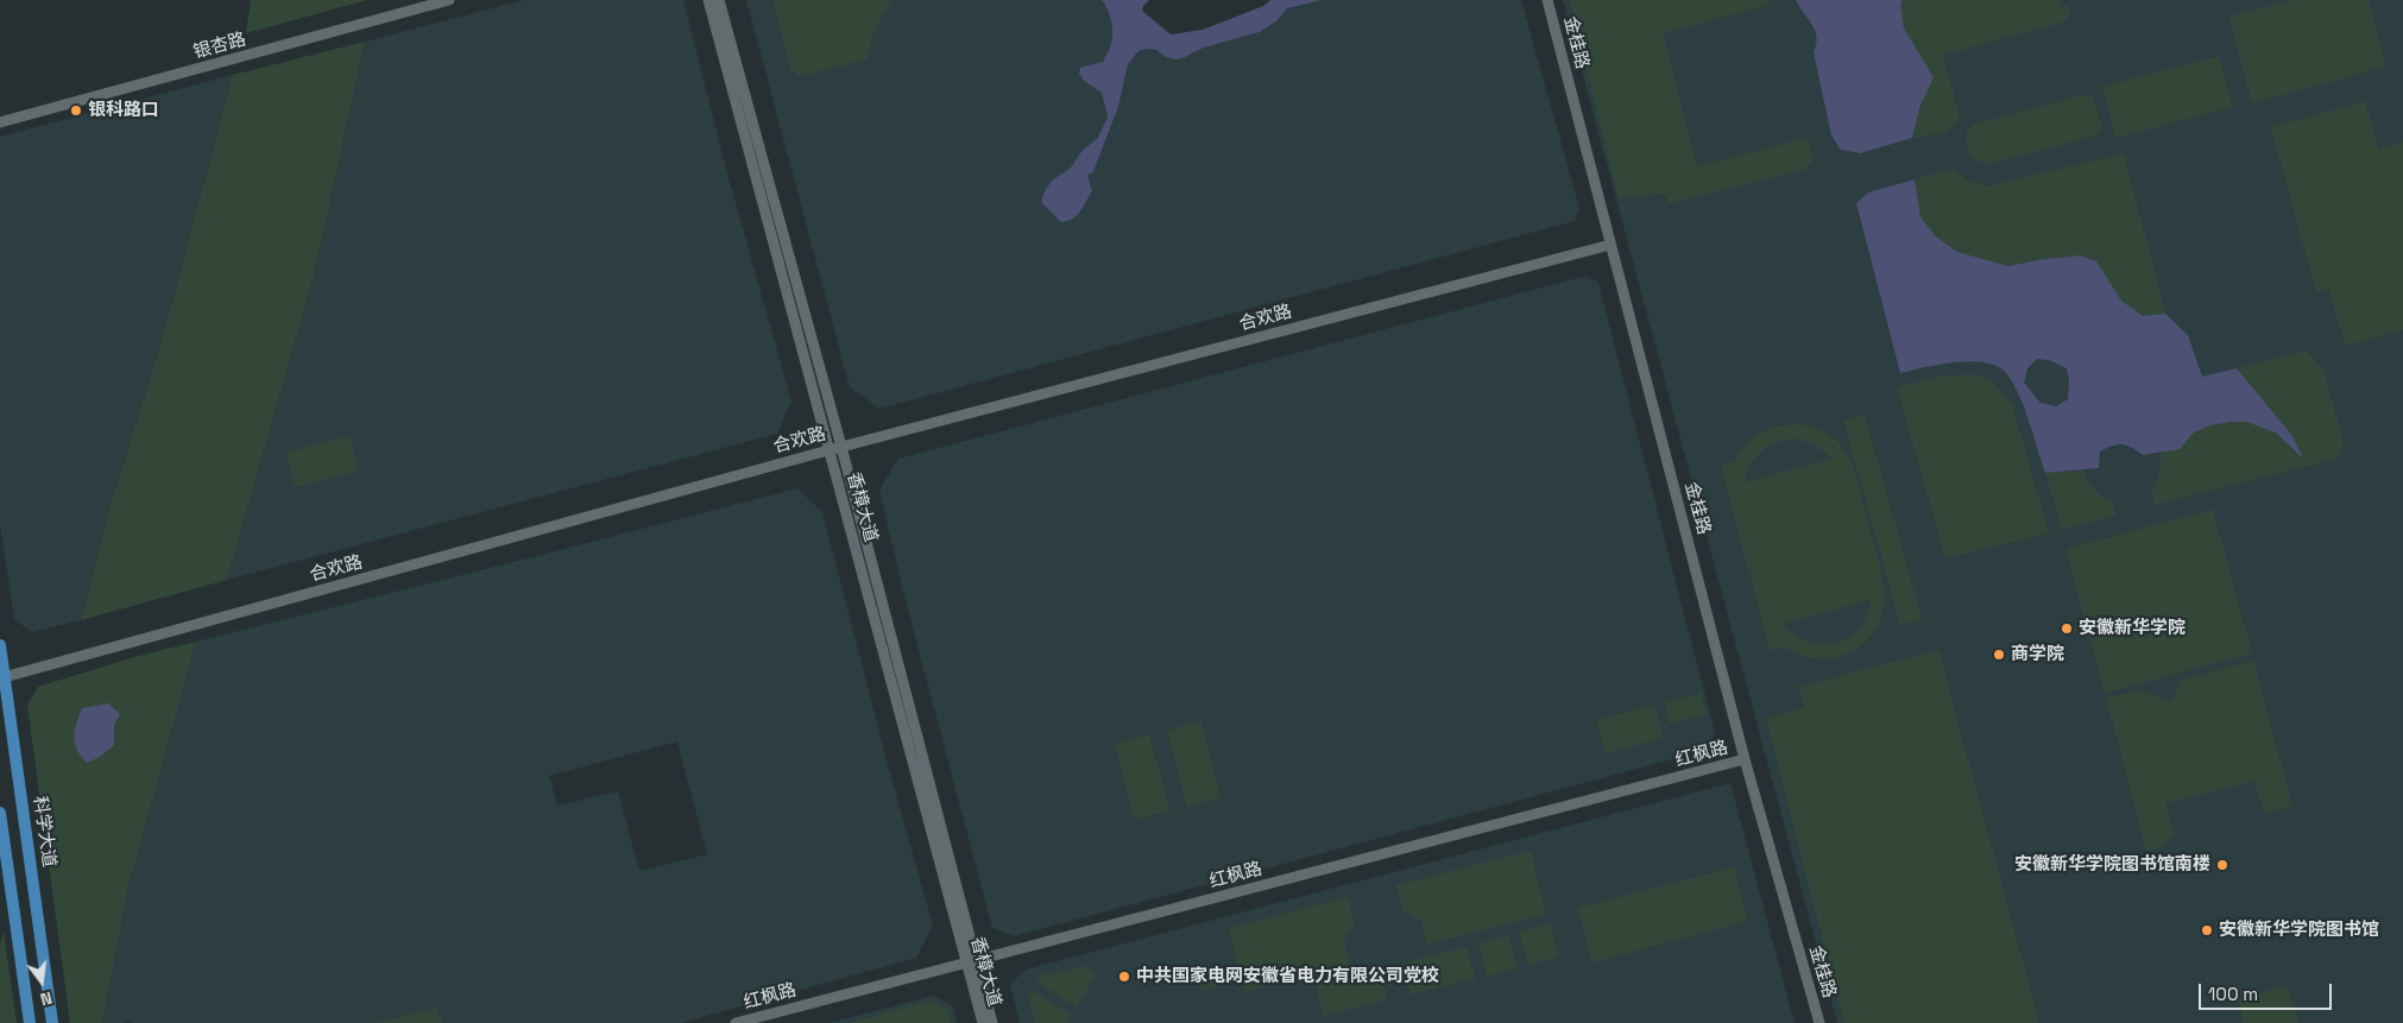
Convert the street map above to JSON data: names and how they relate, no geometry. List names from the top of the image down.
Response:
{
  "streets": {
    "main road": ["科学大道"],
    "street": [
      "金桂路",
      "银杏路",
      "合欢路",
      "香樟大道",
      "红枫路"
    ]
  },
  "crossings": [
    ["金桂路", "合欢路"],
    ["金桂路", "红枫路"],
    ["合欢路", "香樟大道"],
    ["合欢路", "科学大道"],
    ["香樟大道", "红枫路"]
  ],
  "places": [
    "银科路口",
    "安徽新华学院",
    "商学院",
    "安徽新华学院图书馆南楼",
    "安徽新华学院图书馆",
    "中共国家电网安徽省电力有限公司党校"
  ],
  "scale_bar": "100 m",
  "north": "bottom"
}
